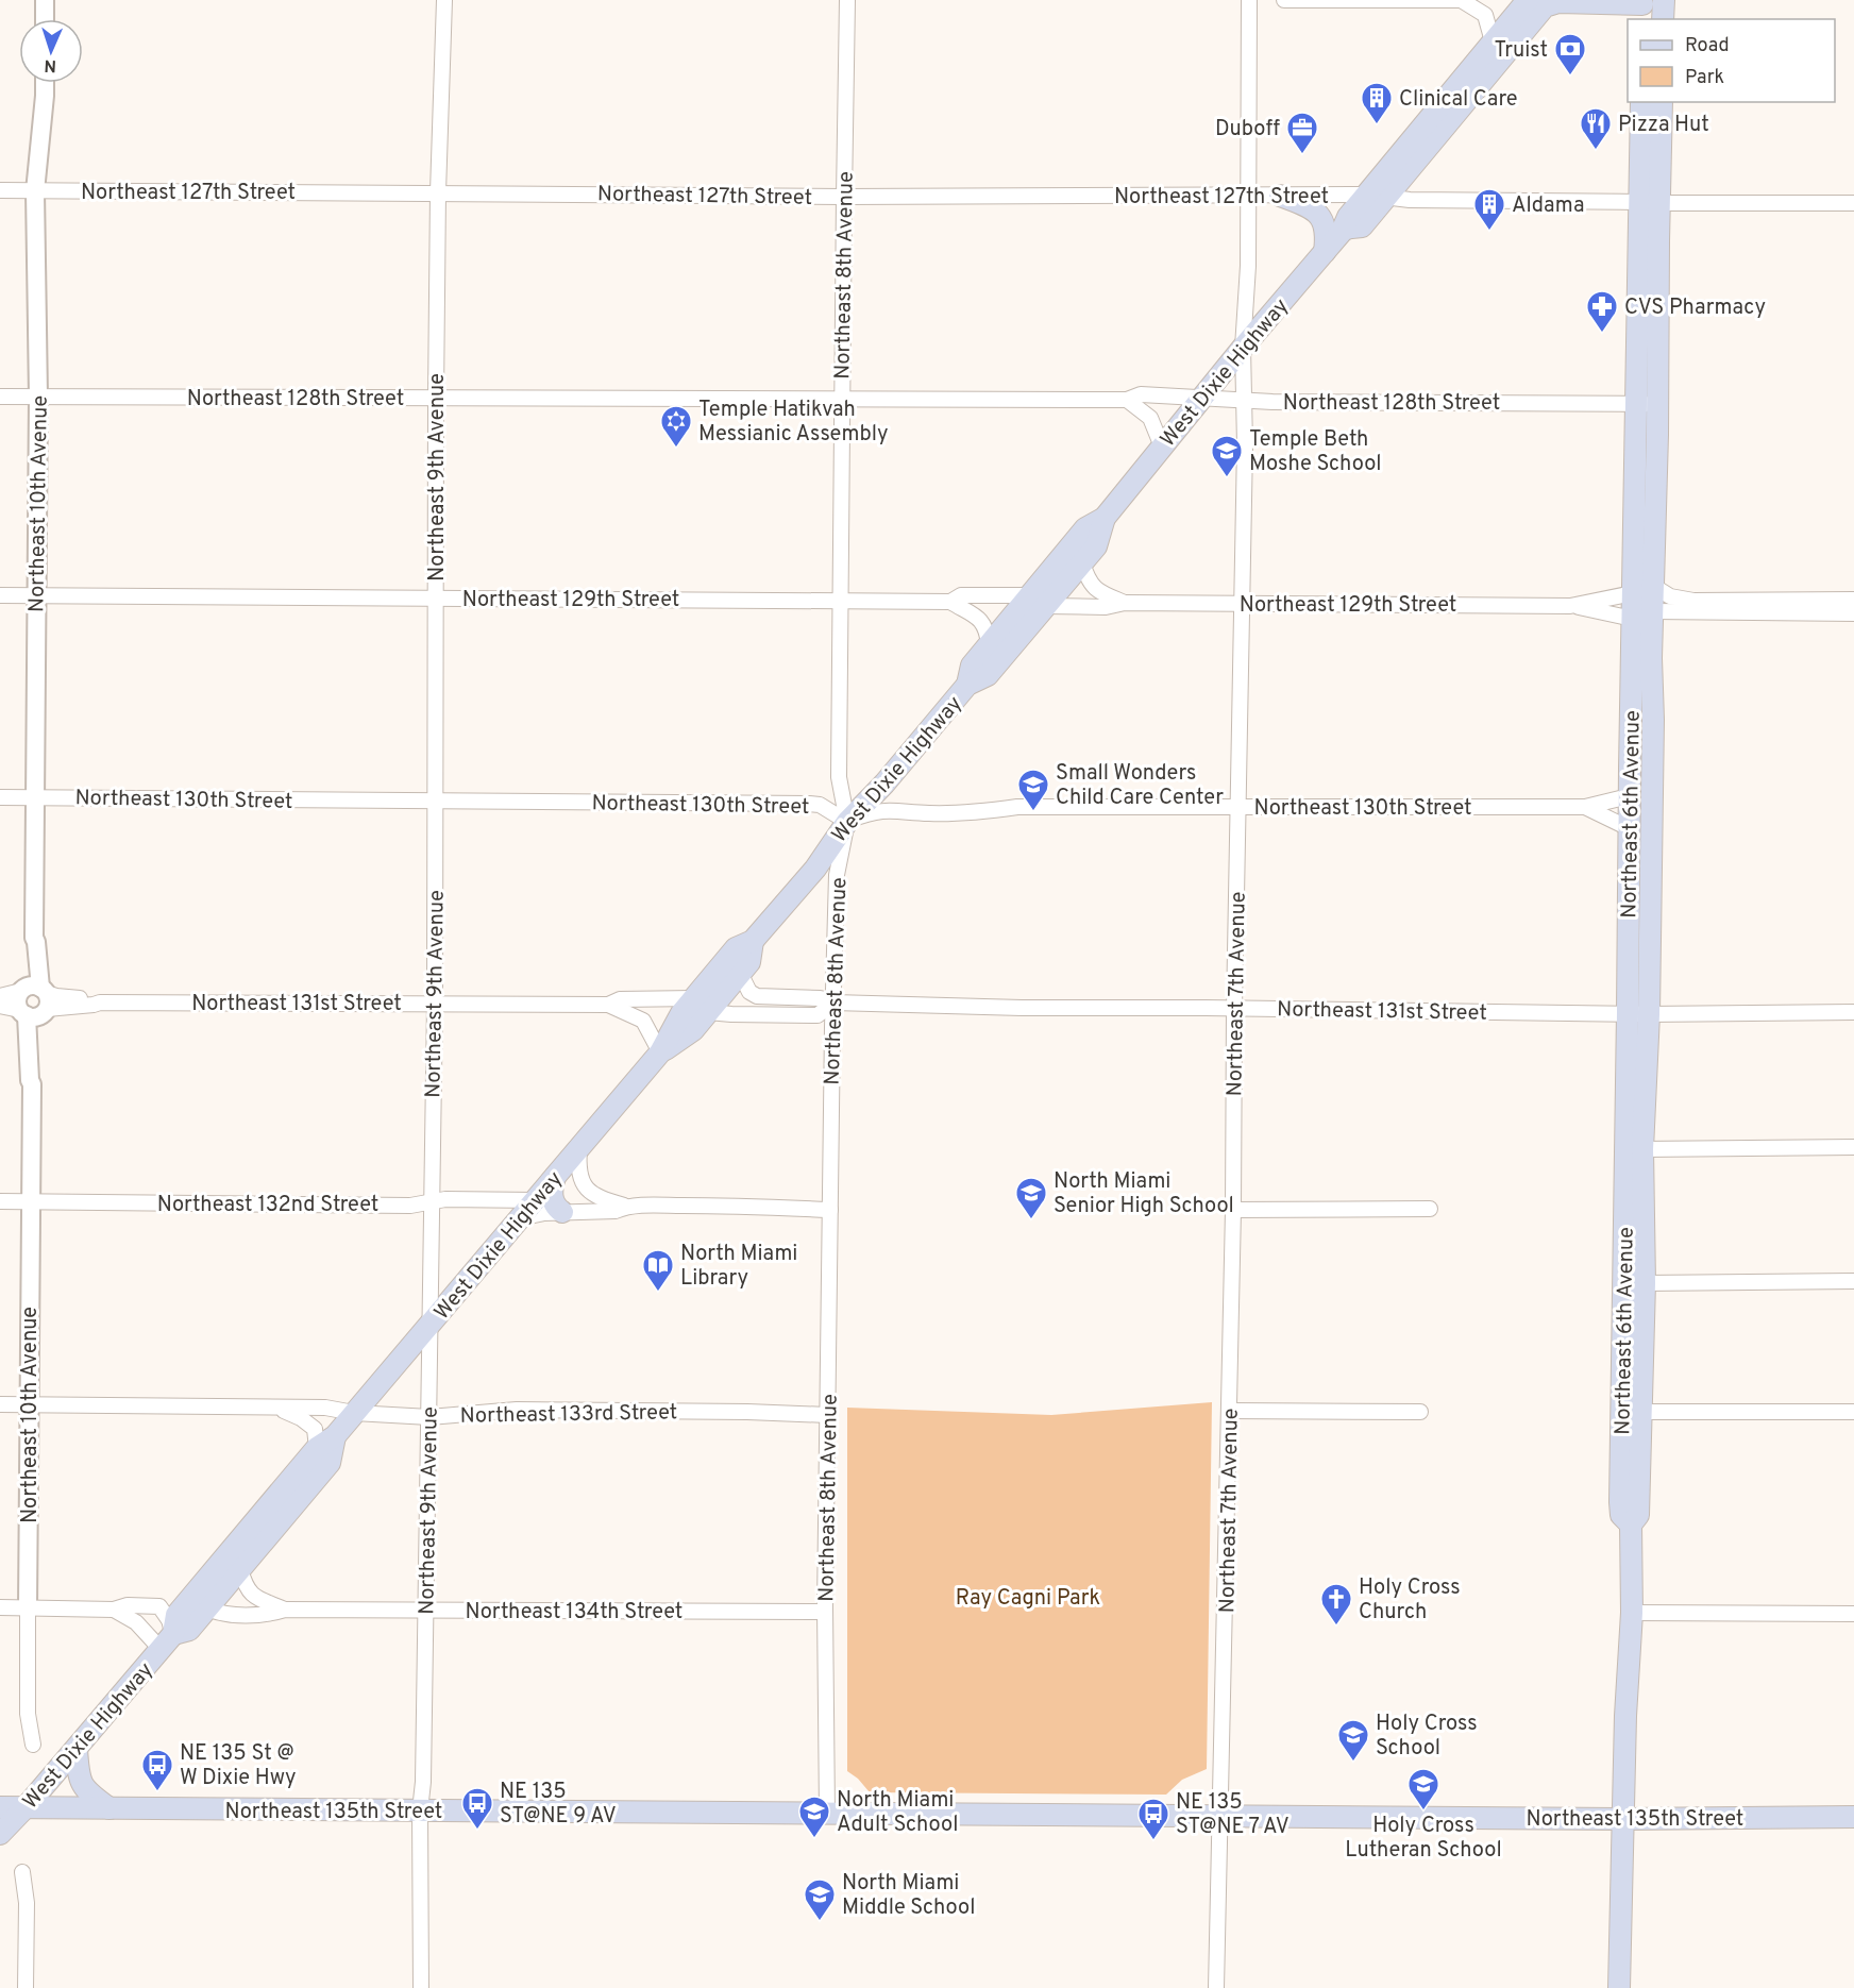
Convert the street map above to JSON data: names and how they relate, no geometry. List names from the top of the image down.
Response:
{
  "streets": {
    "main road": ["West Dixie Highway", "Northeast 6th Avenue", "Northeast 135th Street"],
    "street": [
      "Northeast 127th Street",
      "Northeast 8th Avenue",
      "Northeast 128th Street",
      "Northeast 9th Avenue",
      "Northeast 10th Avenue",
      "Northeast 129th Street",
      "Northeast 130th Street",
      "Northeast 7th Avenue",
      "Northeast 131st Street",
      "Northeast 132nd Street",
      "Northeast 133rd Street",
      "Northeast 134th Street"
    ]
  },
  "crossings": [
    ["Northeast 127th Street", "Northeast 8th Avenue"],
    ["Northeast 127th Street", "West Dixie Highway"],
    ["Northeast 127th Street", "Northeast 9th Avenue"],
    ["Northeast 127th Street", "Northeast 10th Avenue"],
    ["Northeast 127th Street", "Northeast 6th Avenue"],
    ["Northeast 127th Street", "Northeast 7th Avenue"],
    ["Northeast 8th Avenue", "West Dixie Highway"],
    ["Northeast 8th Avenue", "Northeast 128th Street"],
    ["Northeast 8th Avenue", "Northeast 129th Street"],
    ["Northeast 8th Avenue", "Northeast 130th Street"],
    ["Northeast 8th Avenue", "Northeast 131st Street"],
    ["Northeast 8th Avenue", "Northeast 133rd Street"],
    ["Northeast 8th Avenue", "Northeast 134th Street"],
    ["Northeast 8th Avenue", "Northeast 135th Street"],
    ["West Dixie Highway", "Northeast 128th Street"],
    ["West Dixie Highway", "Northeast 9th Avenue"],
    ["West Dixie Highway", "Northeast 129th Street"],
    ["West Dixie Highway", "Northeast 130th Street"],
    ["West Dixie Highway", "Northeast 7th Avenue"],
    ["West Dixie Highway", "Northeast 131st Street"],
    ["West Dixie Highway", "Northeast 132nd Street"],
    ["West Dixie Highway", "Northeast 133rd Street"],
    ["West Dixie Highway", "Northeast 134th Street"],
    ["West Dixie Highway", "Northeast 135th Street"],
    ["Northeast 128th Street", "Northeast 9th Avenue"],
    ["Northeast 128th Street", "Northeast 10th Avenue"],
    ["Northeast 128th Street", "Northeast 6th Avenue"],
    ["Northeast 128th Street", "Northeast 7th Avenue"],
    ["Northeast 9th Avenue", "Northeast 129th Street"],
    ["Northeast 9th Avenue", "Northeast 130th Street"],
    ["Northeast 9th Avenue", "Northeast 131st Street"],
    ["Northeast 9th Avenue", "Northeast 132nd Street"],
    ["Northeast 9th Avenue", "Northeast 133rd Street"],
    ["Northeast 9th Avenue", "Northeast 134th Street"],
    ["Northeast 9th Avenue", "Northeast 135th Street"],
    ["Northeast 10th Avenue", "Northeast 129th Street"],
    ["Northeast 10th Avenue", "Northeast 130th Street"],
    ["Northeast 10th Avenue", "Northeast 131st Street"],
    ["Northeast 10th Avenue", "Northeast 132nd Street"],
    ["Northeast 10th Avenue", "Northeast 133rd Street"],
    ["Northeast 129th Street", "Northeast 6th Avenue"],
    ["Northeast 129th Street", "Northeast 7th Avenue"],
    ["Northeast 130th Street", "Northeast 6th Avenue"],
    ["Northeast 130th Street", "Northeast 7th Avenue"],
    ["Northeast 6th Avenue", "Northeast 131st Street"],
    ["Northeast 6th Avenue", "Northeast 135th Street"],
    ["Northeast 7th Avenue", "Northeast 131st Street"],
    ["Northeast 7th Avenue", "Northeast 135th Street"]
  ],
  "parks": ["Ray Cagni Park"],
  "places": {
    "bank": ["Truist"],
    "building": ["Clinical Care", "Aldama"],
    "restaurant": ["Pizza Hut"],
    "office": ["Duboff"],
    "pharmacy": ["CVS Pharmacy"],
    "synagogue": ["Temple Hatikvah Messianic Assembly"],
    "school or university": [
      "Temple Beth Moshe School",
      "Small Wonders Child Care Center",
      "North Miami Senior High School",
      "Holy Cross School",
      "Holy Cross Lutheran School",
      "North Miami Adult School",
      "North Miami Middle School"
    ],
    "library": ["North Miami Library"],
    "church": ["Holy Cross Church"],
    "bus stop": ["NE 135 St @ W Dixie Hwy", "NE 135 ST@NE 9 AV", "NE 135 ST@NE 7 AV"]
  },
  "legend": ["Road", "Park"],
  "north": "bottom"
}
